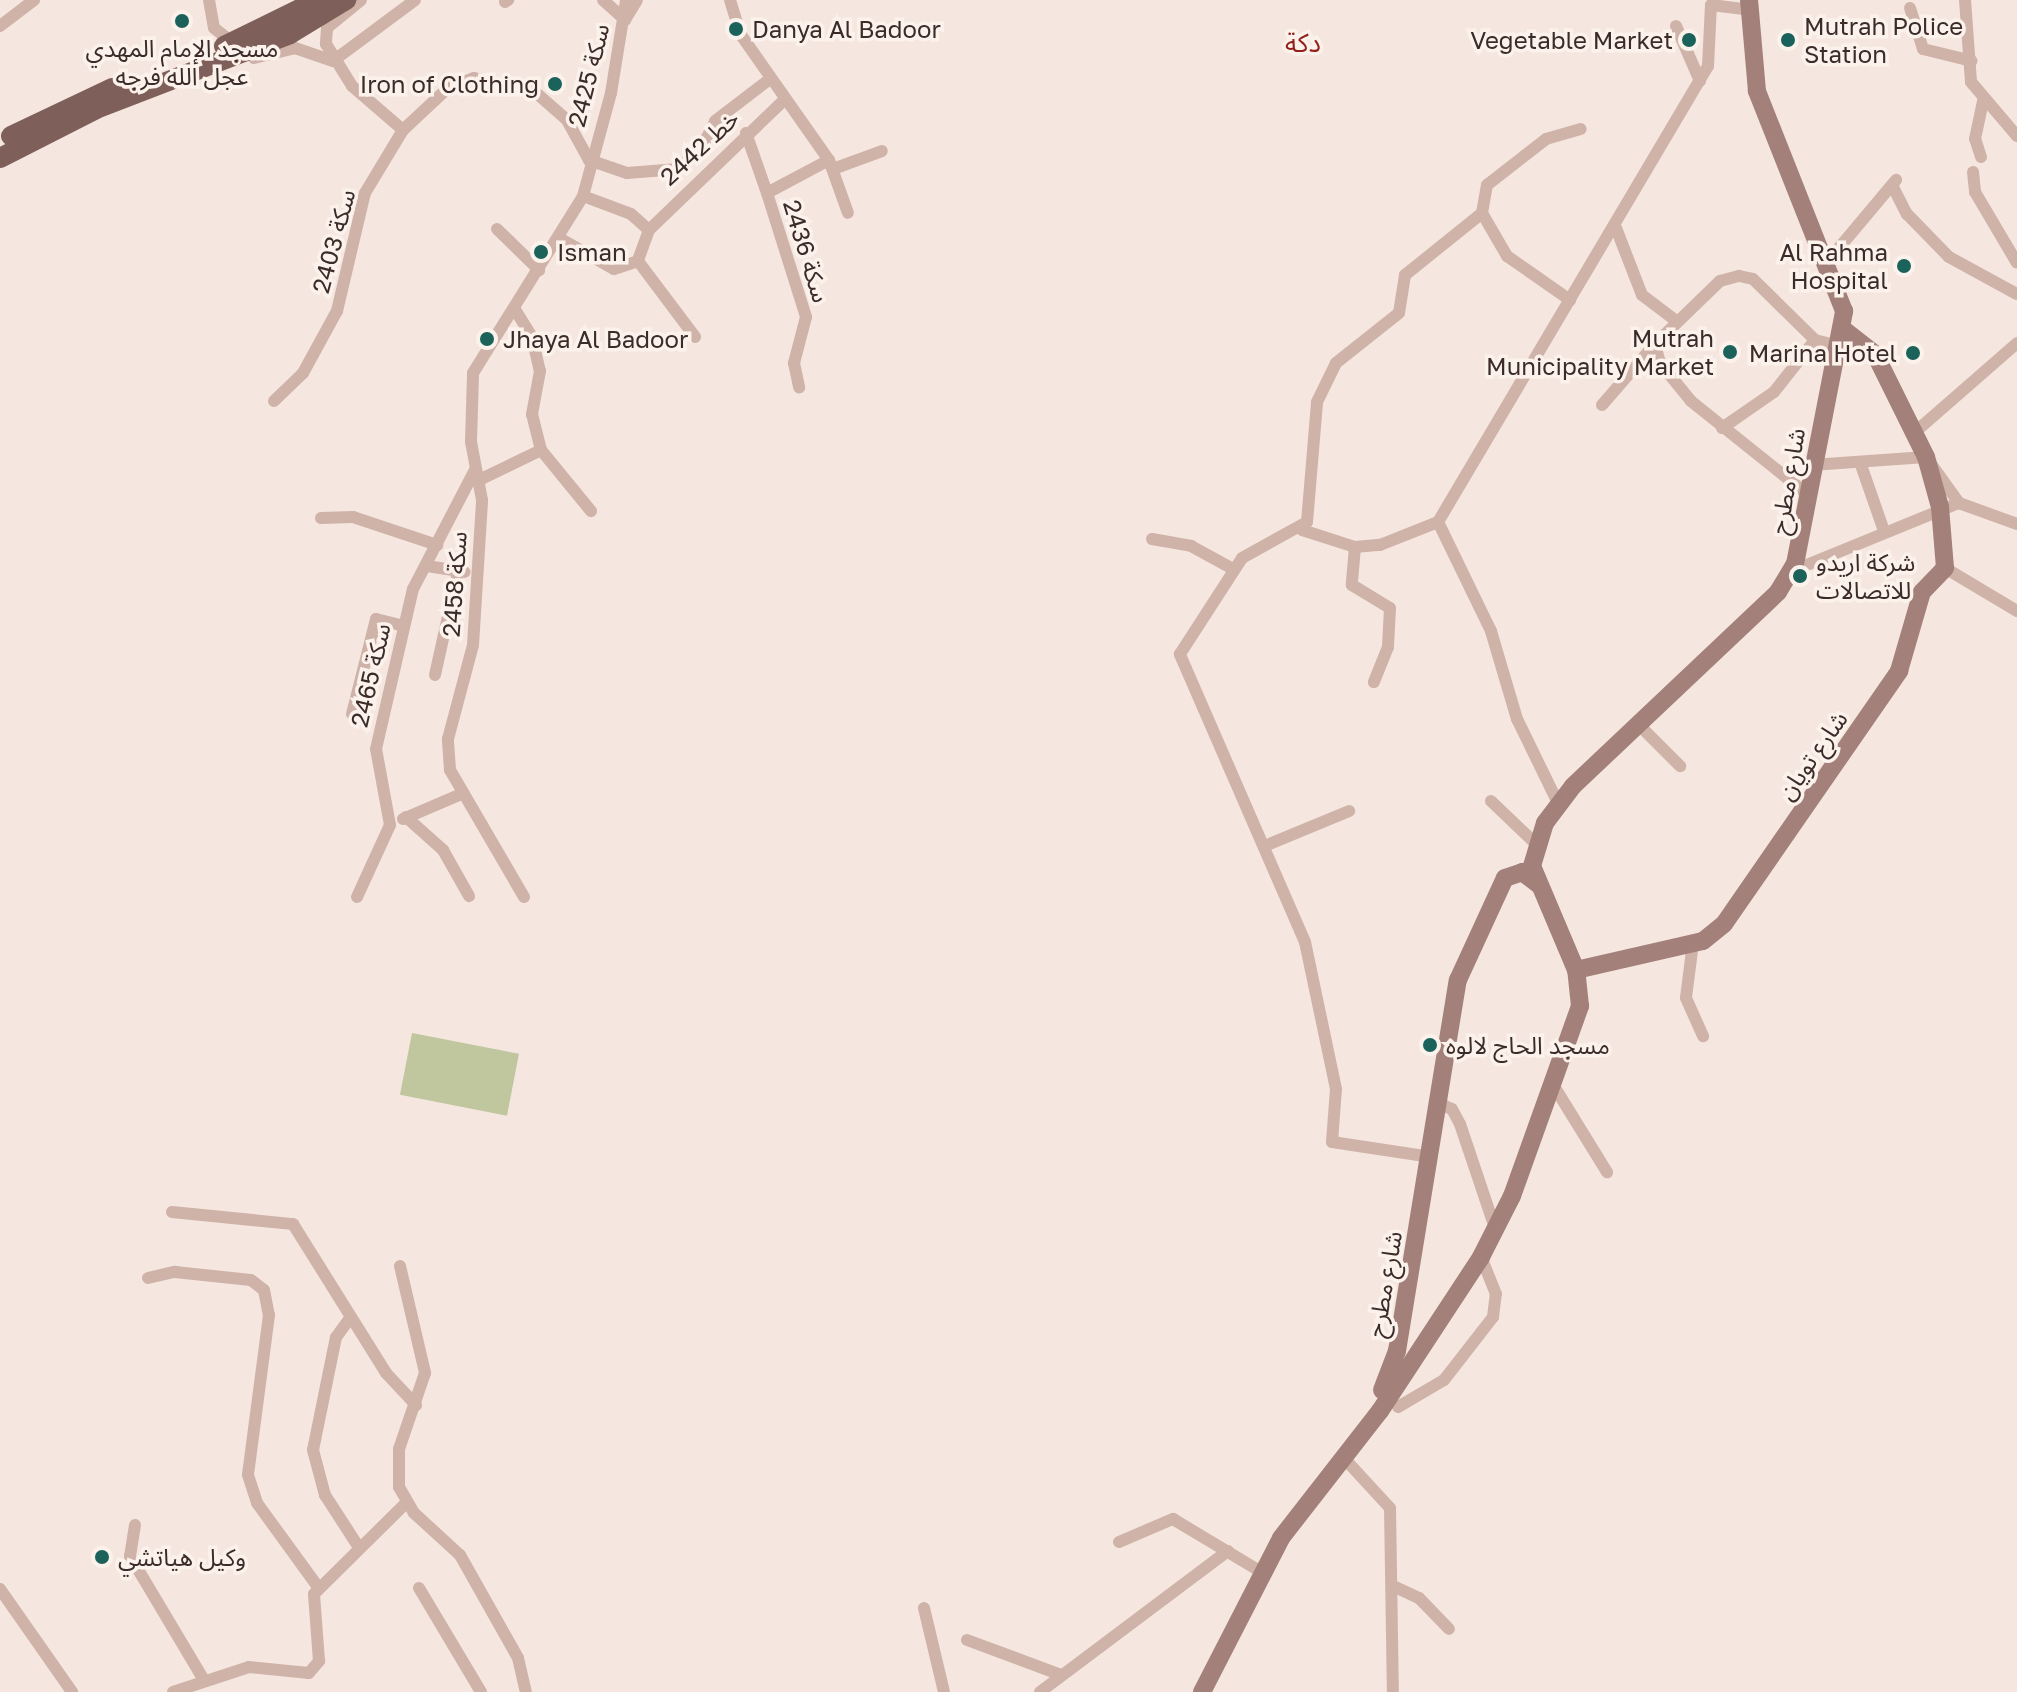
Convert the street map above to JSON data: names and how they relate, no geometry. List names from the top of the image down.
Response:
{
  "streets": {
    "main road": ["شارع مطرح", "شارع تويان"],
    "street": [
      "سكة 2425",
      "2442 خط",
      "سكة 2403",
      "سكة 2436",
      "سكة 2458",
      "سكة 2465"
    ]
  },
  "crossings": [
    ["سكة 2425", "سكة 2403"],
    ["سكة 2425", "سكة 2458"],
    ["سكة 2403", "سكة 2458"],
    ["شارع مطرح", "شارع تويان"],
    ["سكة 2458", "سكة 2465"]
  ],
  "districts": ["دكة"],
  "places": [
    "مسجد الإمام المهدي عجل الله فرجه",
    "Danya Al Badoor",
    "Vegetable Market",
    "Mutrah Police Station",
    "Iron of Clothing",
    "Isman",
    "Al Rahma Hospital",
    "Jhaya Al Badoor",
    "Mutrah Municipality Market",
    "Marina Hotel",
    "شركة اريدو للاتصالات",
    "مسجد الحاج لالوه",
    "وكيل هياتشي"
  ]
}
